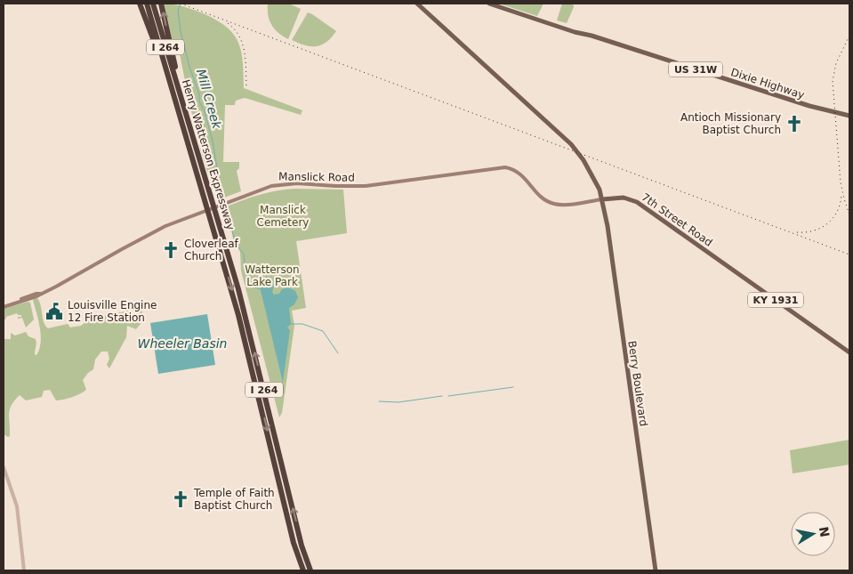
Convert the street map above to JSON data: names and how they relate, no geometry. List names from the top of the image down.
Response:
{
  "streets": {
    "highway": ["I 264", "Henry Watterson Expressway"],
    "main road": [
      "US 31W",
      "Dixie Highway",
      "Manslick Road",
      "7th Street Road",
      "KY 1931",
      "Berry Boulevard"
    ]
  },
  "crossings": [
    ["I 264", "Henry Watterson Expressway"],
    ["Manslick Road", "7th Street Road"],
    ["Manslick Road", "Berry Boulevard"],
    ["7th Street Road", "Berry Boulevard"]
  ],
  "water": ["Mill Creek", "Wheeler Basin"],
  "parks": ["Manslick Cemetery", "Watterson Lake Park"],
  "places": {
    "church": ["Antioch Missionary Baptist Church", "Cloverleaf Church", "Temple of Faith Baptist Church"],
    "public building": ["Louisville Engine 12 Fire Station"]
  },
  "north": "right"
}
